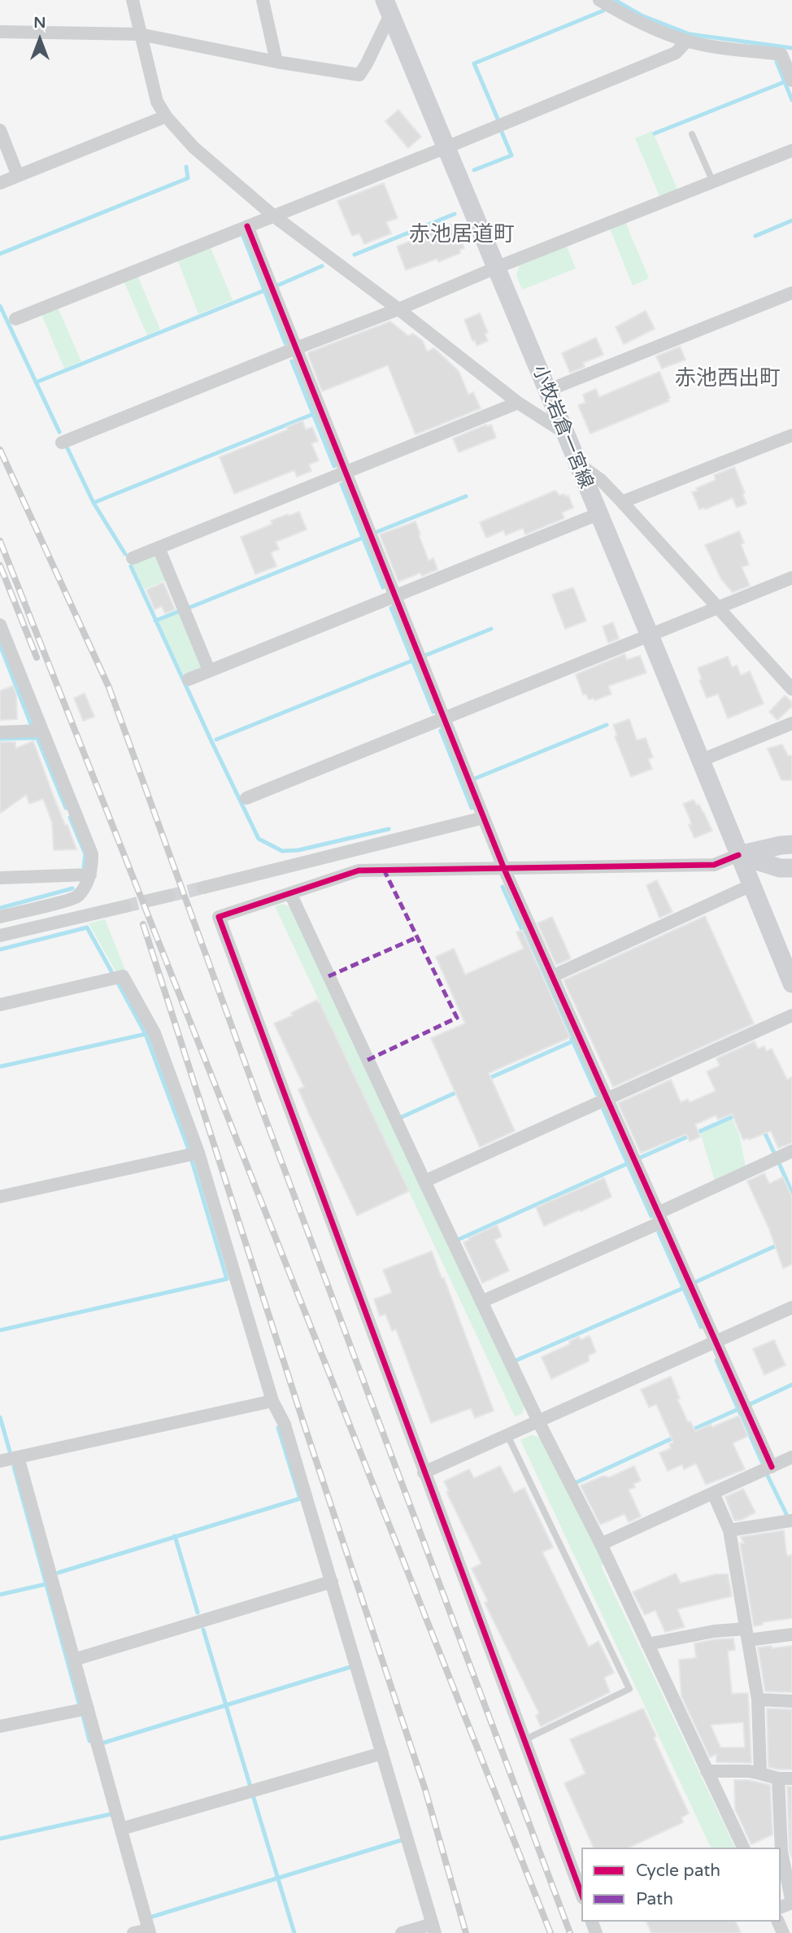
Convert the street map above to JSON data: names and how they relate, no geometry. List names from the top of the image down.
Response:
{
  "streets": {
    "main road": ["小牧岩倉一宮線"]
  },
  "districts": ["赤池居道町", "赤池西出町"],
  "legend": ["Cycle path", "Path"],
  "north": "top"
}
